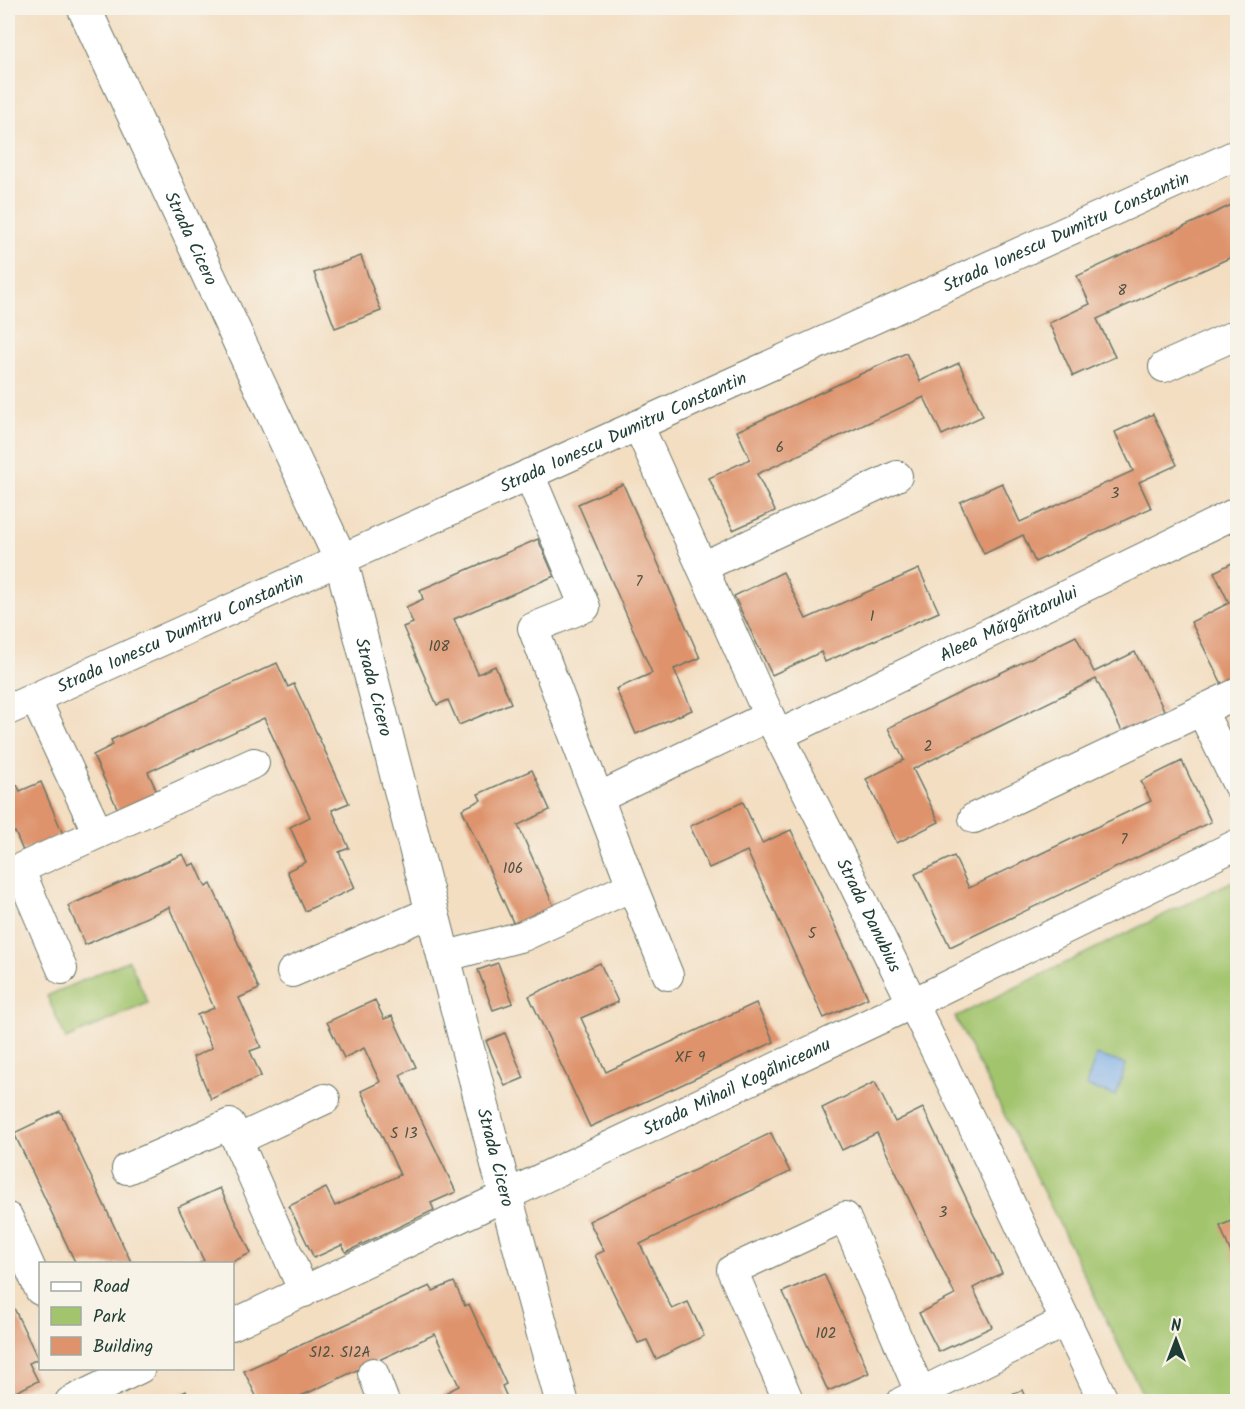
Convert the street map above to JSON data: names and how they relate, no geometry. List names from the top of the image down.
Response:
{
  "streets": {
    "main road": ["Strada Cicero"],
    "street": [
      "Strada Ionescu Dumitru Constantin",
      "Aleea Mărgăritarului",
      "Strada Danubius",
      "Strada Mihail Kogălniceanu"
    ]
  },
  "crossings": [
    ["Strada Ionescu Dumitru Constantin", "Strada Cicero"],
    ["Strada Ionescu Dumitru Constantin", "Strada Danubius"],
    ["Strada Cicero", "Strada Mihail Kogălniceanu"],
    ["Aleea Mărgăritarului", "Strada Danubius"],
    ["Strada Danubius", "Strada Mihail Kogălniceanu"]
  ],
  "house_numbers": [
    "8",
    "6",
    "3",
    "7",
    "1",
    "108",
    "2",
    "7",
    "106",
    "5",
    "XF 9",
    "S 13",
    "3",
    "102",
    "S12. S12A"
  ],
  "legend": ["Road", "Park", "Building"],
  "north": "top"
}
